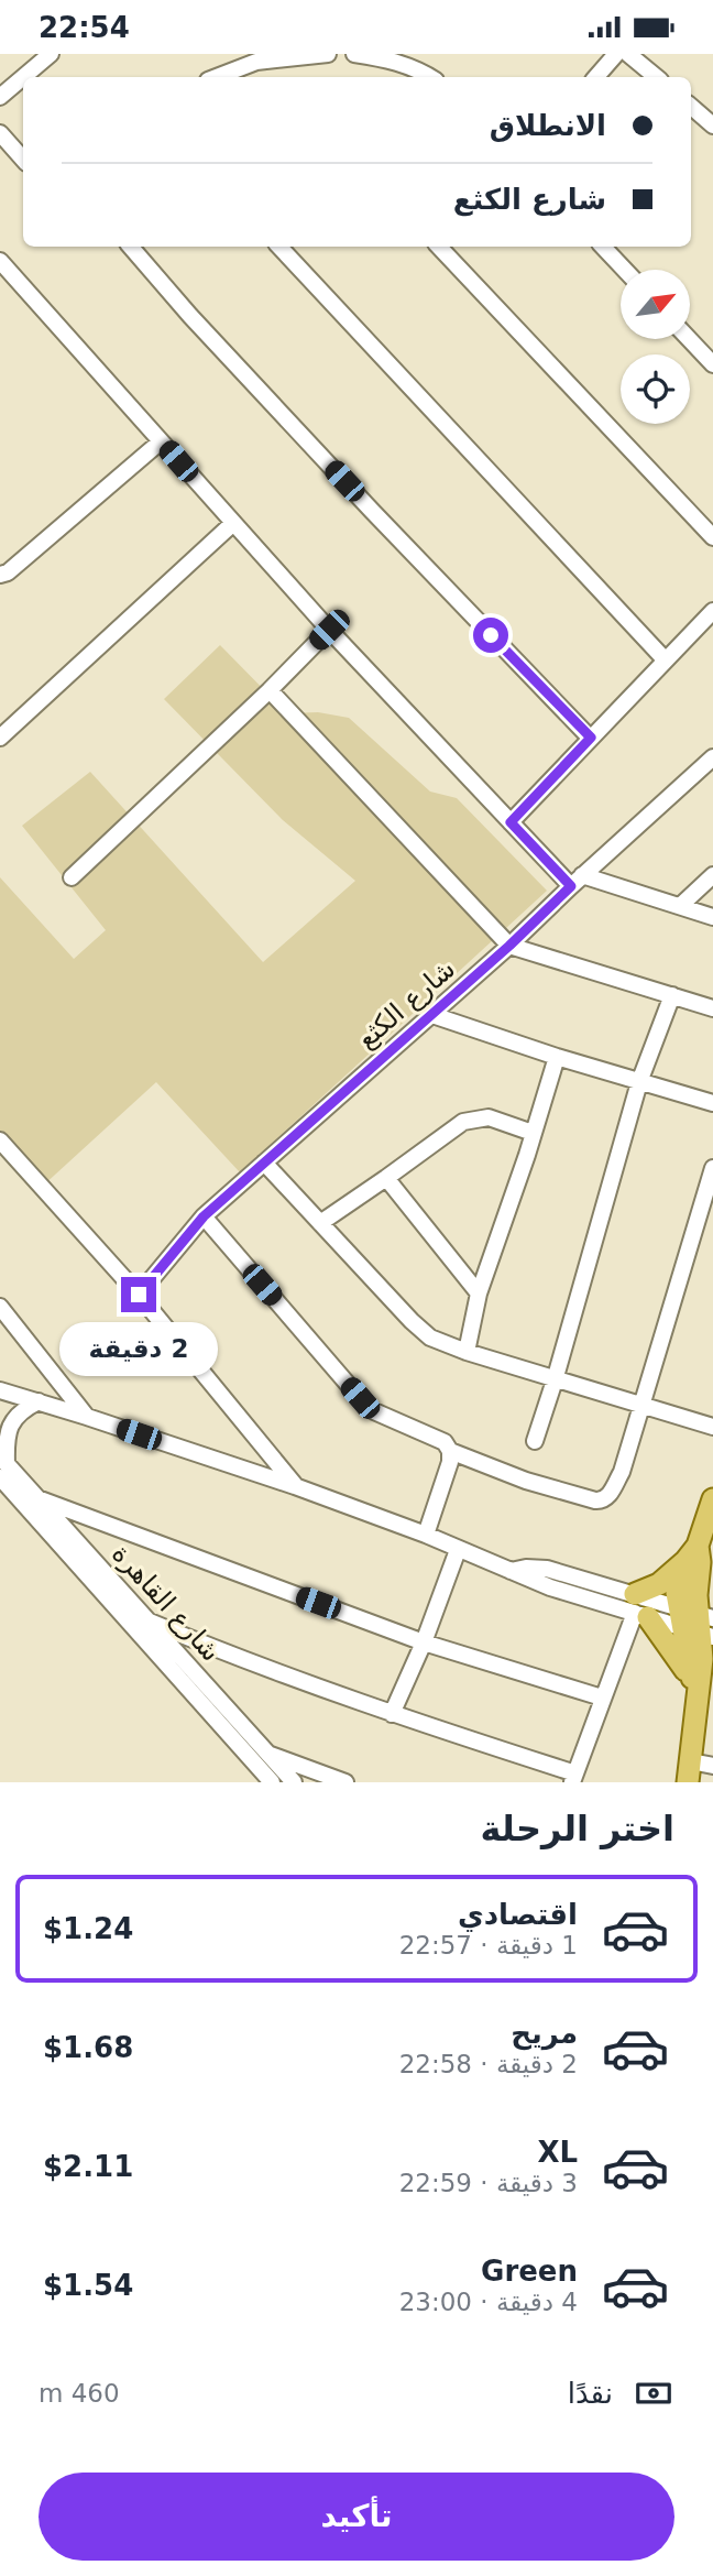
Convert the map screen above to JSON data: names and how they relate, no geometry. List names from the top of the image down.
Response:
{
  "streets": {
    "street": ["شارع الكثع", "شارع القاهرة"]
  },
  "north": "top right",
  "page": {
    "status": "22:54",
    "banner": ["الانطلاق", "شارع الكثع"],
    "bubble": "2 دقيقة",
    "heading": "اختر الرحلة",
    "list": [
      {
        "name": "اقتصادي",
        "note": "1 دقيقة · 22:57",
        "value": "$1.24"
      },
      {
        "name": "مريح",
        "note": "2 دقيقة · 22:58",
        "value": "$1.68"
      },
      {
        "name": "XL",
        "note": "3 دقيقة · 22:59",
        "value": "$2.11"
      },
      {
        "name": "Green",
        "note": "4 دقيقة · 23:00",
        "value": "$1.54"
      }
    ],
    "pay": ["نقدًا", "460 m"],
    "buttons": "تأكيد"
  }
}
